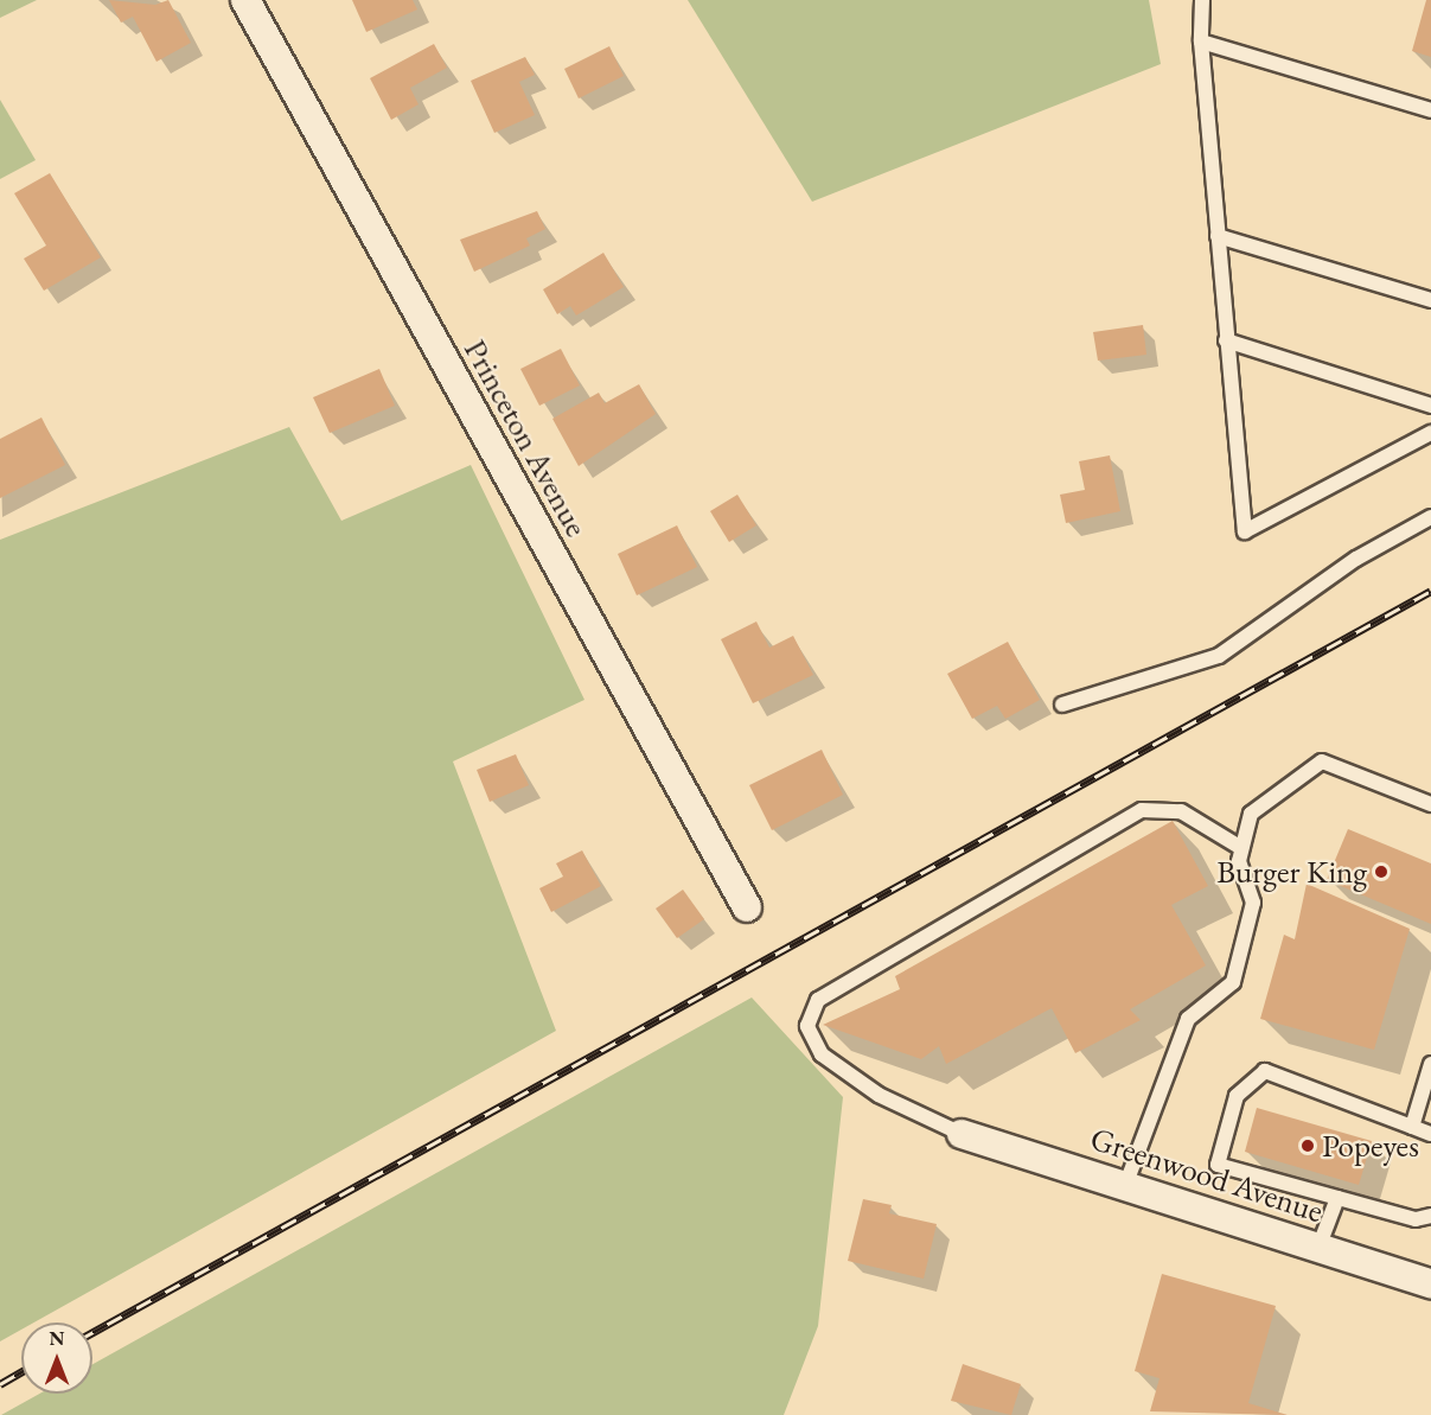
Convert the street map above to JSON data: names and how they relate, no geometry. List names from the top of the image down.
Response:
{
  "streets": {
    "street": ["Princeton Avenue", "Greenwood Avenue"]
  },
  "places": ["Burger King", "Popeyes"],
  "north": "top"
}
